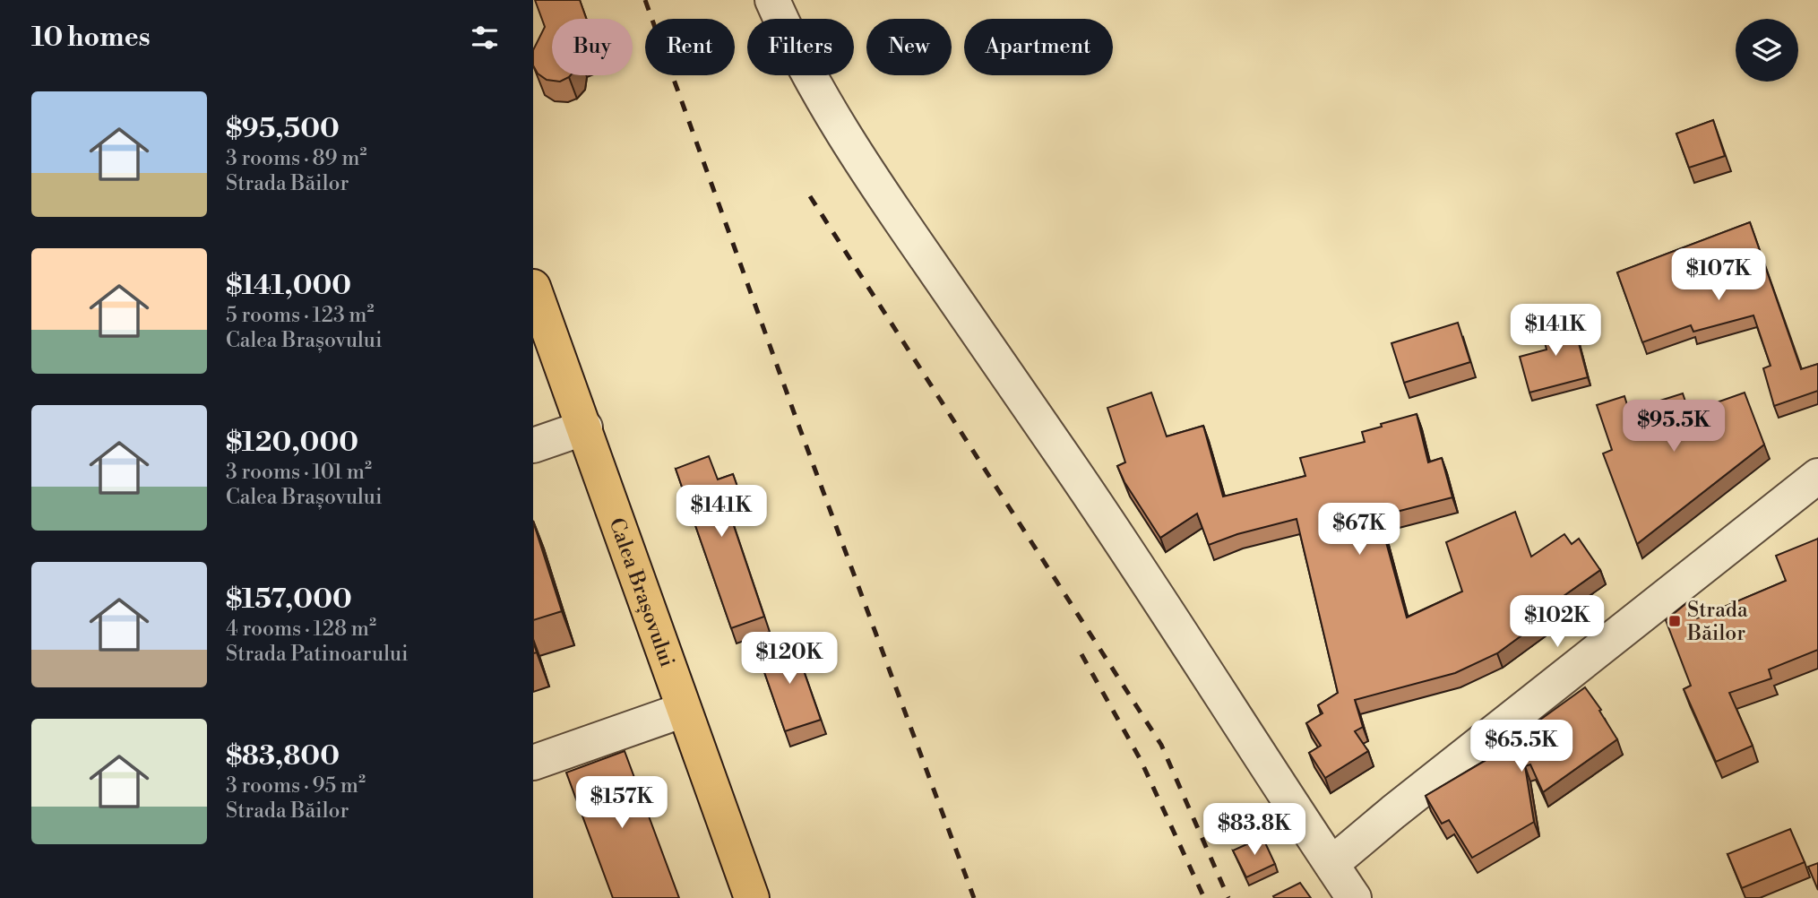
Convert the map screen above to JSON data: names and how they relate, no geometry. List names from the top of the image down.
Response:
{
  "streets": {
    "main road": ["Calea Brașovului"]
  },
  "places": {
    "transit": ["Strada Băilor"]
  },
  "page": {
    "heading": "10 homes",
    "chip": [
      "Buy",
      "Rent",
      "Filters",
      "New",
      "Apartment"
    ],
    "list": [
      {
        "name": "$95,500",
        "note": "3 rooms · 89 m² · Strada Băilor"
      },
      {
        "name": "$141,000",
        "note": "5 rooms · 123 m² · Calea Brașovului"
      },
      {
        "name": "$120,000",
        "note": "3 rooms · 101 m² · Calea Brașovului"
      },
      {
        "name": "$157,000",
        "note": "4 rooms · 128 m² · Strada Patinoarului"
      },
      {
        "name": "$83,800",
        "note": "3 rooms · 95 m² · Strada Băilor"
      }
    ],
    "price": [
      "$107K",
      "$141K",
      "$95.5K",
      "$141K",
      "$67K",
      "$102K",
      "$120K",
      "$65.5K",
      "$157K",
      "$83.8K"
    ]
  }
}
